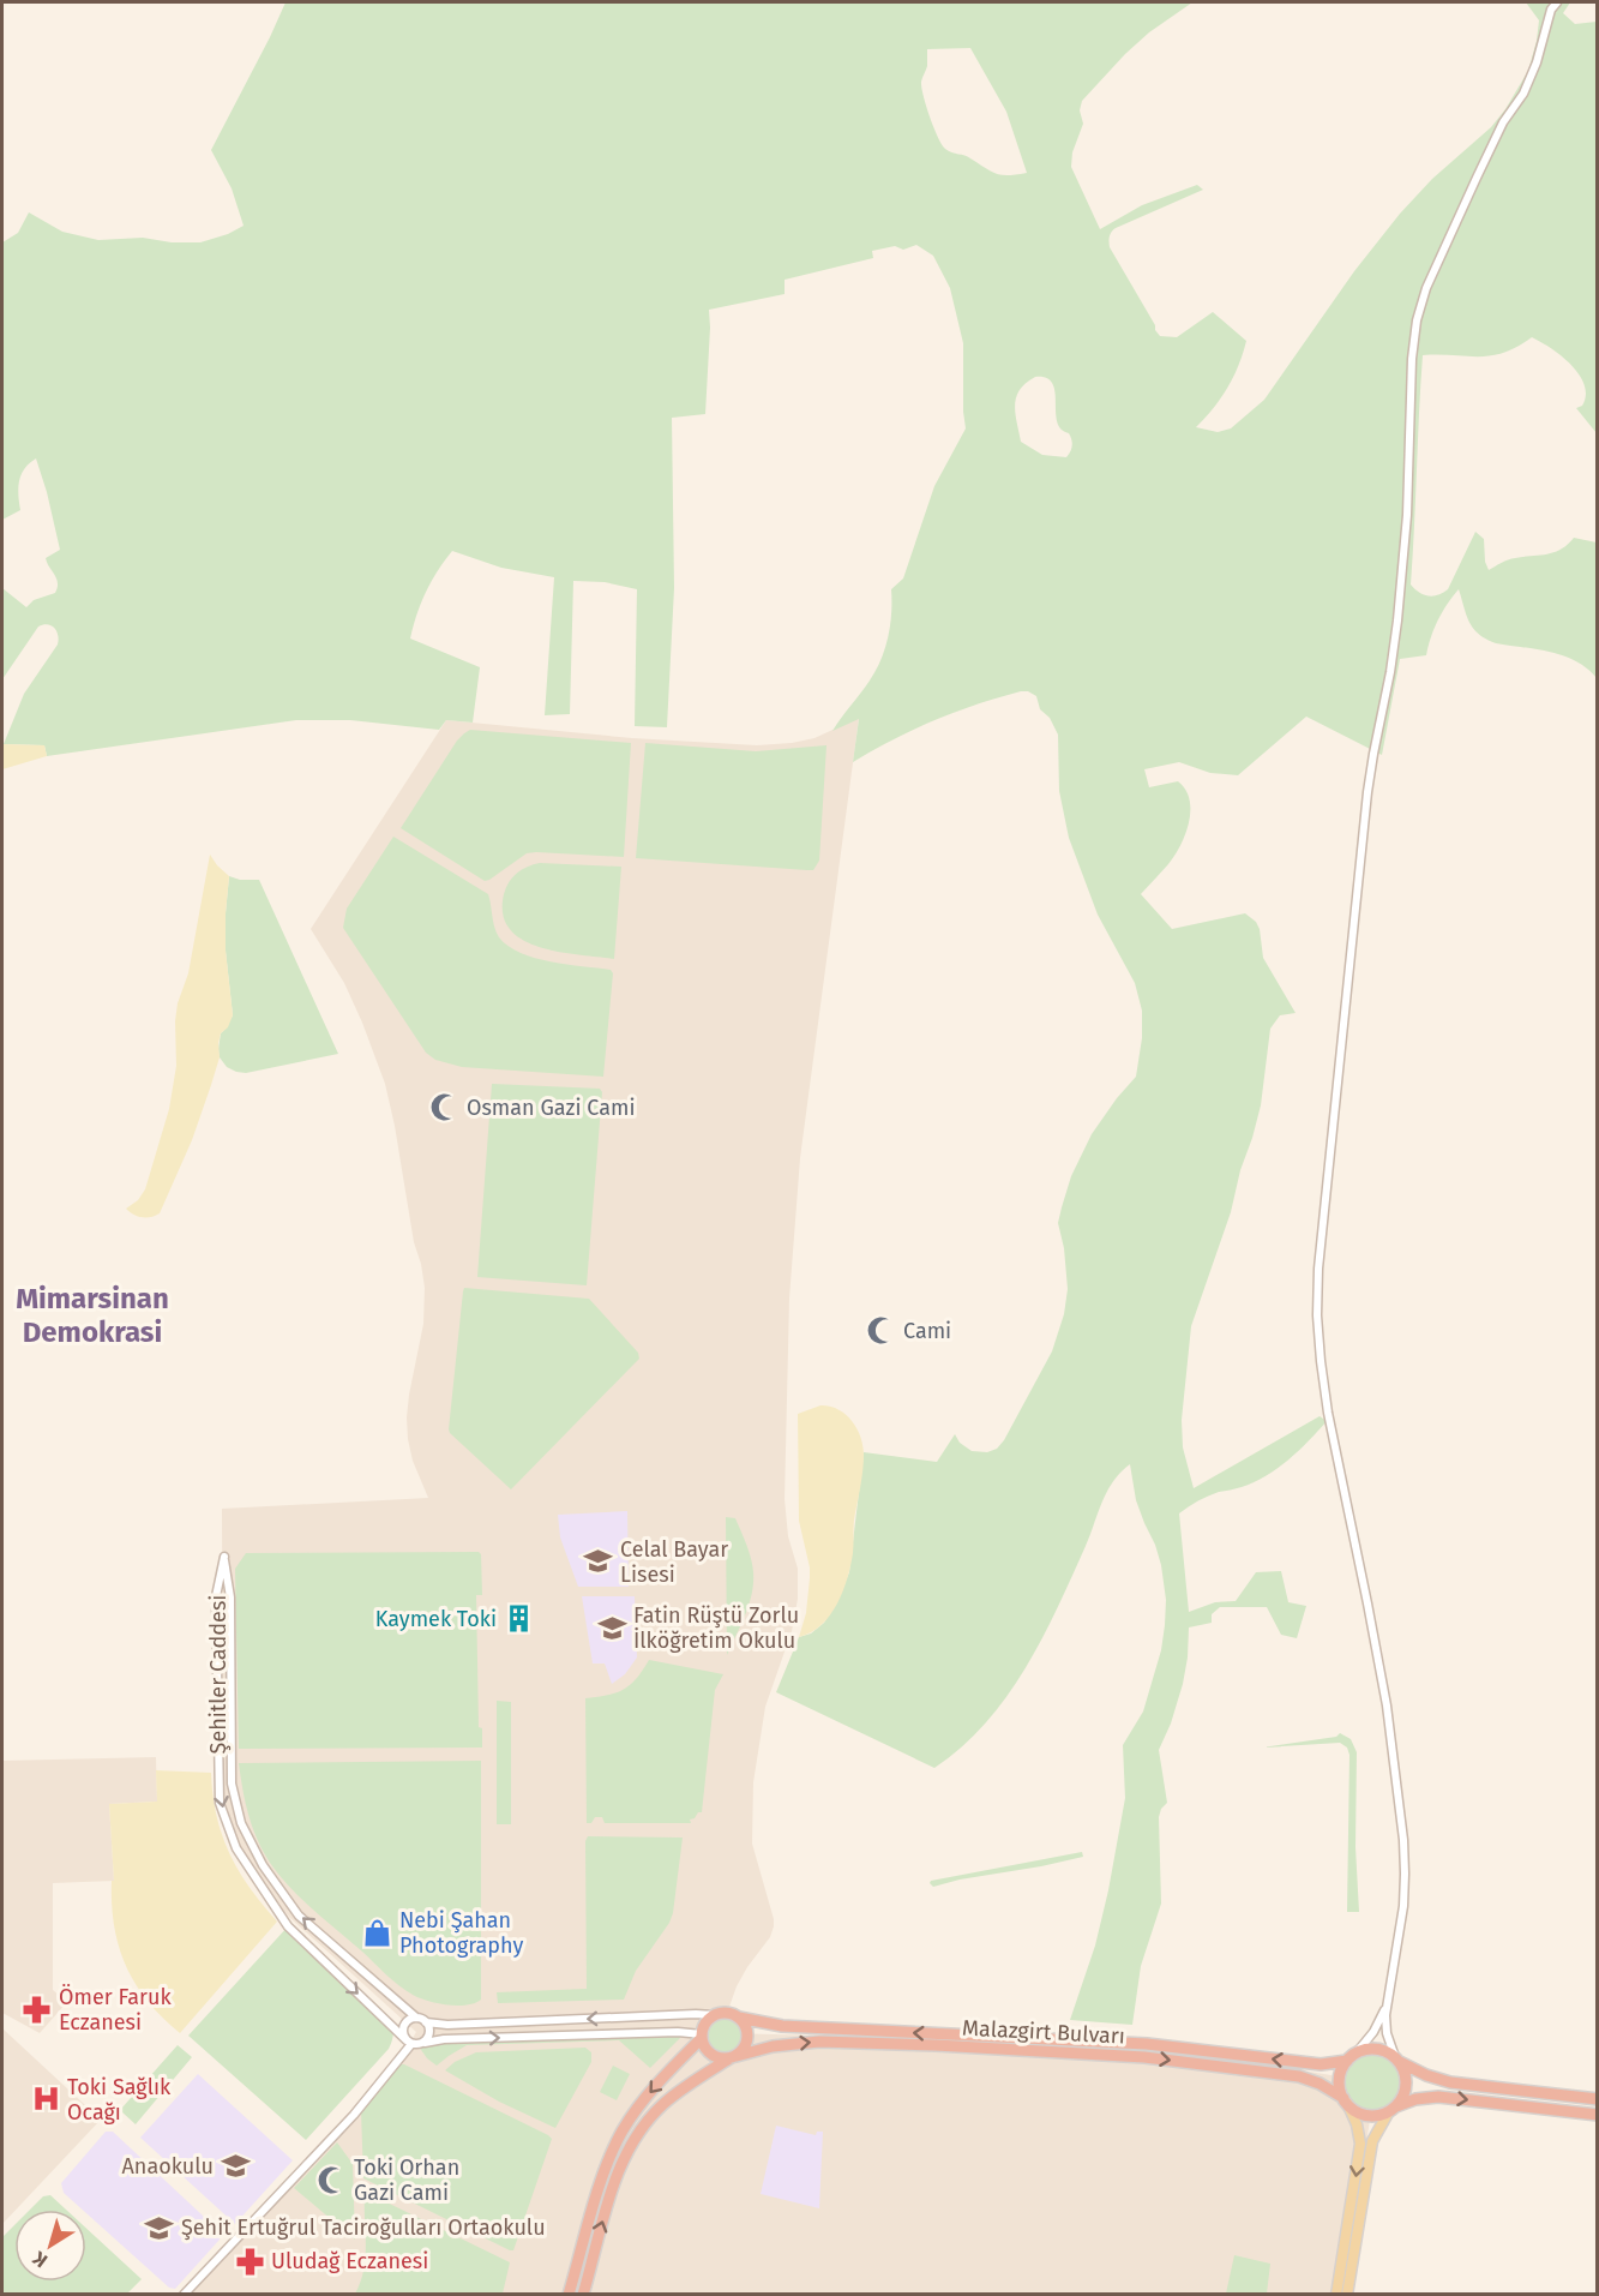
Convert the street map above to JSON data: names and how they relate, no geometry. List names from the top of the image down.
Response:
{
  "streets": {
    "highway": ["Malazgirt Bulvarı"],
    "street": ["Şehitler Caddesi"]
  },
  "districts": ["Mimarsinan Demokrasi"],
  "places": {
    "mosque": ["Osman Gazi Cami", "Cami", "Toki Orhan Gazi Cami"],
    "school or university": [
      "Celal Bayar Lisesi",
      "Fatin Rüştü Zorlu İlköğretim Okulu",
      "Anaokulu",
      "Şehit Ertuğrul Taciroğulları Ortaokulu"
    ],
    "building": ["Kaymek Toki"],
    "shop": ["Nebi Şahan Photography"],
    "pharmacy": ["Ömer Faruk Eczanesi", "Uludağ Eczanesi"],
    "hospital": ["Toki Sağlık Ocağı"]
  },
  "north": "bottom left"
}
